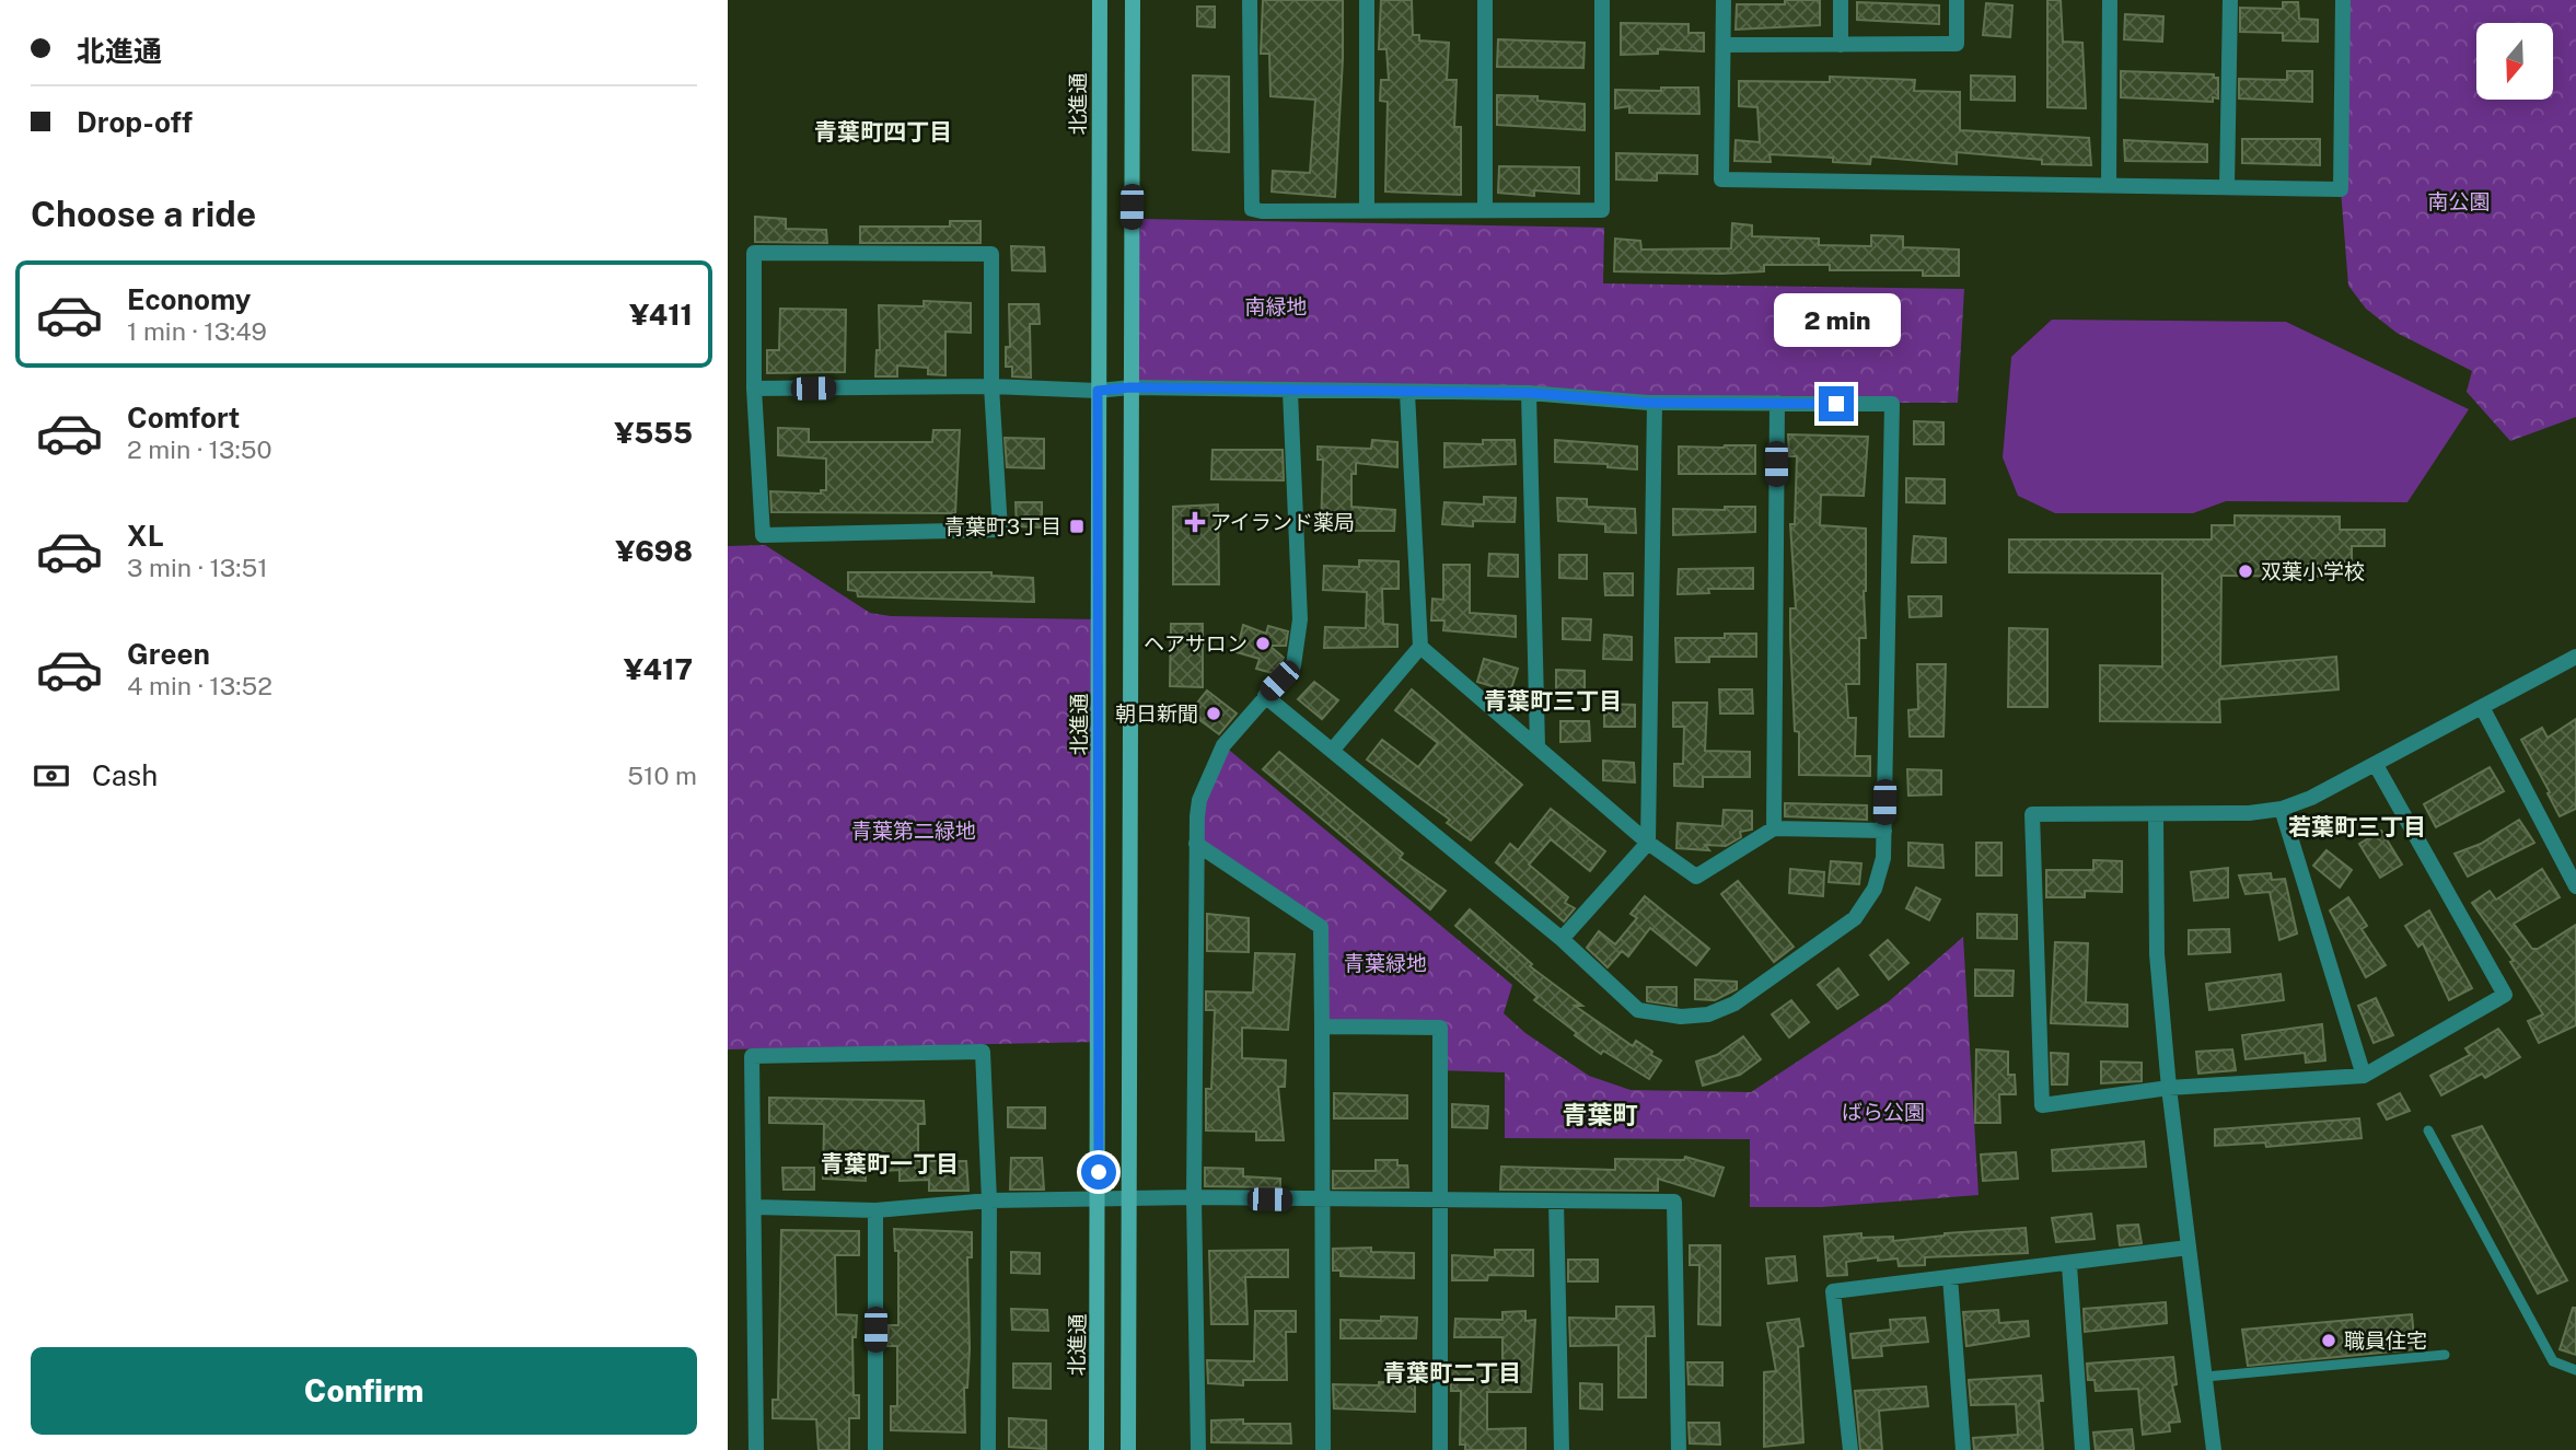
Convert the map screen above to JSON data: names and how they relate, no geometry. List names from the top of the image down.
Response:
{
  "streets": {
    "street": ["北進通"]
  },
  "districts": [
    "青葉町四丁目",
    "青葉町三丁目",
    "若葉町三丁目",
    "青葉町",
    "青葉町一丁目",
    "青葉町二丁目"
  ],
  "parks": [
    "南公園",
    "南緑地",
    "青葉第二緑地",
    "青葉緑地",
    "ばら公園"
  ],
  "places": {
    "health": ["アイランド薬局"],
    "transit": ["青葉町3丁目"],
    "other": [
      "双葉小学校",
      "ヘアサロン",
      "朝日新聞",
      "職員住宅"
    ]
  },
  "north": "bottom",
  "page": {
    "banner": ["北進通", "Drop-off"],
    "heading": "Choose a ride",
    "list": [
      {
        "name": "Economy",
        "note": "1 min · 13:49",
        "value": "¥411"
      },
      {
        "name": "Comfort",
        "note": "2 min · 13:50",
        "value": "¥555"
      },
      {
        "name": "XL",
        "note": "3 min · 13:51",
        "value": "¥698"
      },
      {
        "name": "Green",
        "note": "4 min · 13:52",
        "value": "¥417"
      }
    ],
    "bubble": "2 min",
    "pay": ["Cash", "510 m"],
    "buttons": "Confirm"
  }
}
